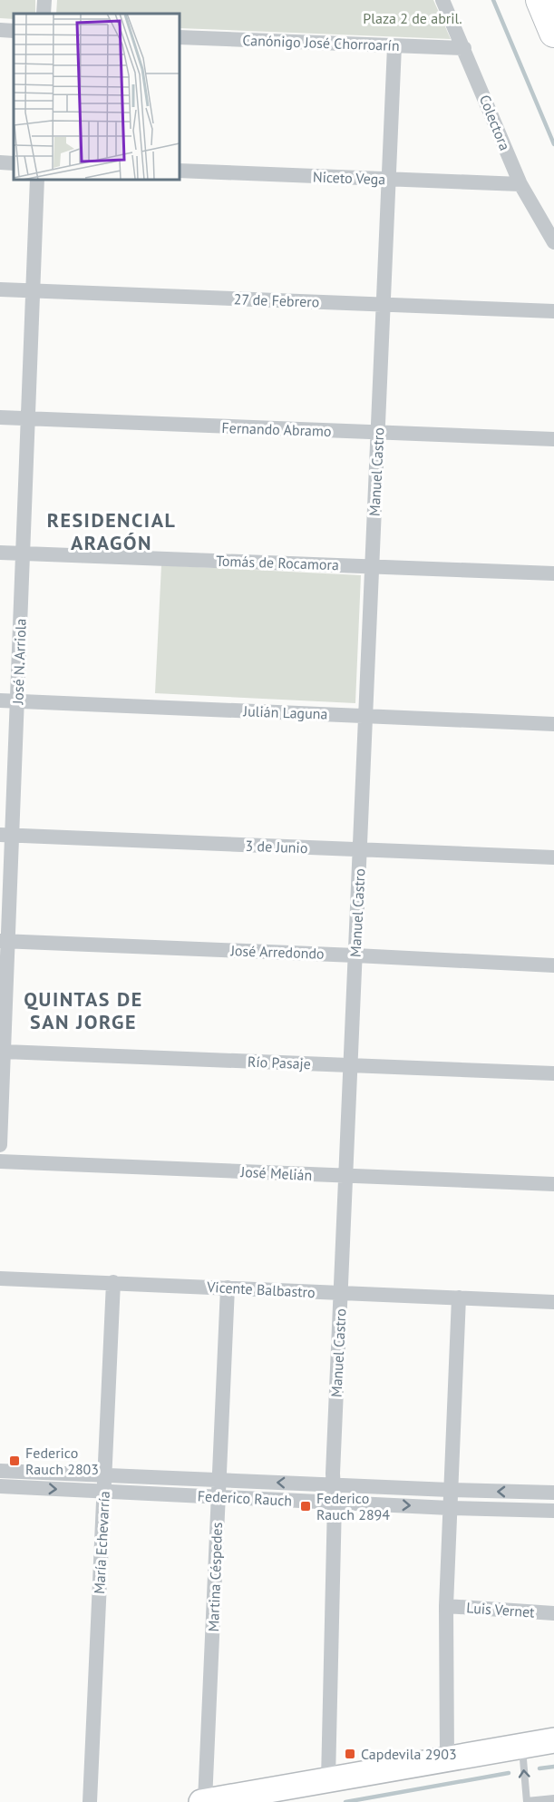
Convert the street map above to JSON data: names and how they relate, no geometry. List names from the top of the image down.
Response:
{
  "streets": {
    "street": [
      "Canónigo José Chorroarín",
      "Colectora",
      "Niceto Vega",
      "27 de Febrero",
      "Fernando Abramo",
      "Manuel Castro",
      "Tomás de Rocamora",
      "José N. Arriola",
      "Julián Laguna",
      "3 de Junio",
      "José Arredondo",
      "Río Pasaje",
      "José Melián",
      "Vicente Balbastro",
      "Federico Rauch",
      "María Echevarría",
      "Martina Céspedes",
      "Luis Vernet"
    ]
  },
  "crossings": [
    ["Canónigo José Chorroarín", "Colectora"],
    ["Canónigo José Chorroarín", "Manuel Castro"],
    ["Colectora", "Niceto Vega"],
    ["Niceto Vega", "Manuel Castro"],
    ["27 de Febrero", "Manuel Castro"],
    ["27 de Febrero", "José N. Arriola"],
    ["Fernando Abramo", "Manuel Castro"],
    ["Fernando Abramo", "José N. Arriola"],
    ["Manuel Castro", "Tomás de Rocamora"],
    ["Manuel Castro", "Julián Laguna"],
    ["Manuel Castro", "3 de Junio"],
    ["Manuel Castro", "José Arredondo"],
    ["Manuel Castro", "Río Pasaje"],
    ["Manuel Castro", "José Melián"],
    ["Manuel Castro", "Vicente Balbastro"],
    ["Manuel Castro", "Federico Rauch"],
    ["Tomás de Rocamora", "José N. Arriola"],
    ["José N. Arriola", "Julián Laguna"],
    ["José N. Arriola", "3 de Junio"],
    ["José N. Arriola", "José Arredondo"],
    ["José N. Arriola", "Río Pasaje"],
    ["Vicente Balbastro", "María Echevarría"],
    ["Vicente Balbastro", "Martina Céspedes"],
    ["Federico Rauch", "María Echevarría"],
    ["Federico Rauch", "Martina Céspedes"]
  ],
  "districts": ["RESIDENCIAL ARAGÓN", "QUINTAS DE SAN JORGE"],
  "parks": ["Plaza 2 de abril."],
  "places": {
    "transit": ["Federico Rauch 2803", "Federico Rauch 2894", "Capdevila 2903"]
  }
}
